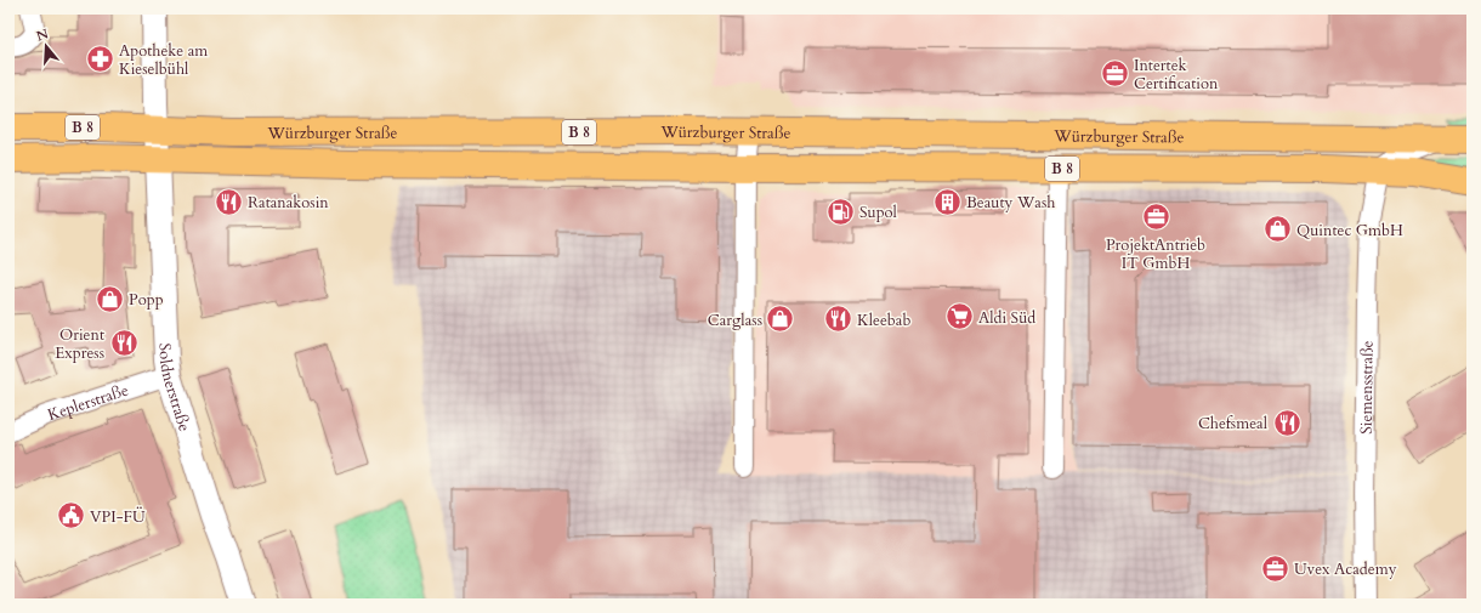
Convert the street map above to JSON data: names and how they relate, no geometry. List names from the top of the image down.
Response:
{
  "streets": {
    "main road": ["B 8", "Würzburger Straße"],
    "street": ["Soldnerstraße", "Siemensstraße", "Keplerstraße"]
  },
  "crossings": [
    ["Würzburger Straße", "Soldnerstraße"],
    ["Würzburger Straße", "Siemensstraße"],
    ["Soldnerstraße", "Keplerstraße"]
  ],
  "places": {
    "pharmacy": ["Apotheke am Kieselbühl"],
    "office": ["Intertek Certification", "ProjektAntrieb IT GmbH", "Uvex Academy"],
    "restaurant": [
      "Ratanakosin",
      "Kleebab",
      "Orient Express",
      "Chefsmeal"
    ],
    "building": ["Beauty Wash"],
    "fuel station": ["Supol"],
    "shop": ["Quintec GmbH", "Popp", "Carglass"],
    "supermarket": ["Aldi Süd"],
    "public building": ["VPI-FÜ"]
  },
  "north": "top"
}
